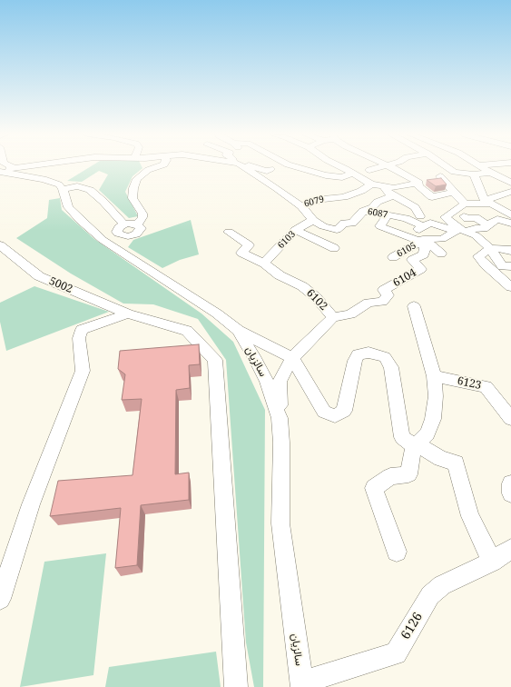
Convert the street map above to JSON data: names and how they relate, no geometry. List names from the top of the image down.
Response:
{
  "streets": {
    "street": [
      "6079",
      "6087",
      "6103",
      "6105",
      "6104",
      "5002",
      "6102",
      "سالزيان",
      "6123",
      "6126"
    ]
  },
  "crossings": [
    ["6079", "6087"],
    ["6087", "6103"],
    ["6087", "6105"],
    ["6087", "6104"],
    ["6103", "6102"],
    ["6105", "6104"],
    ["6104", "6102"],
    ["6102", "سالزيان"],
    ["سالزيان", "6126"]
  ]
}
